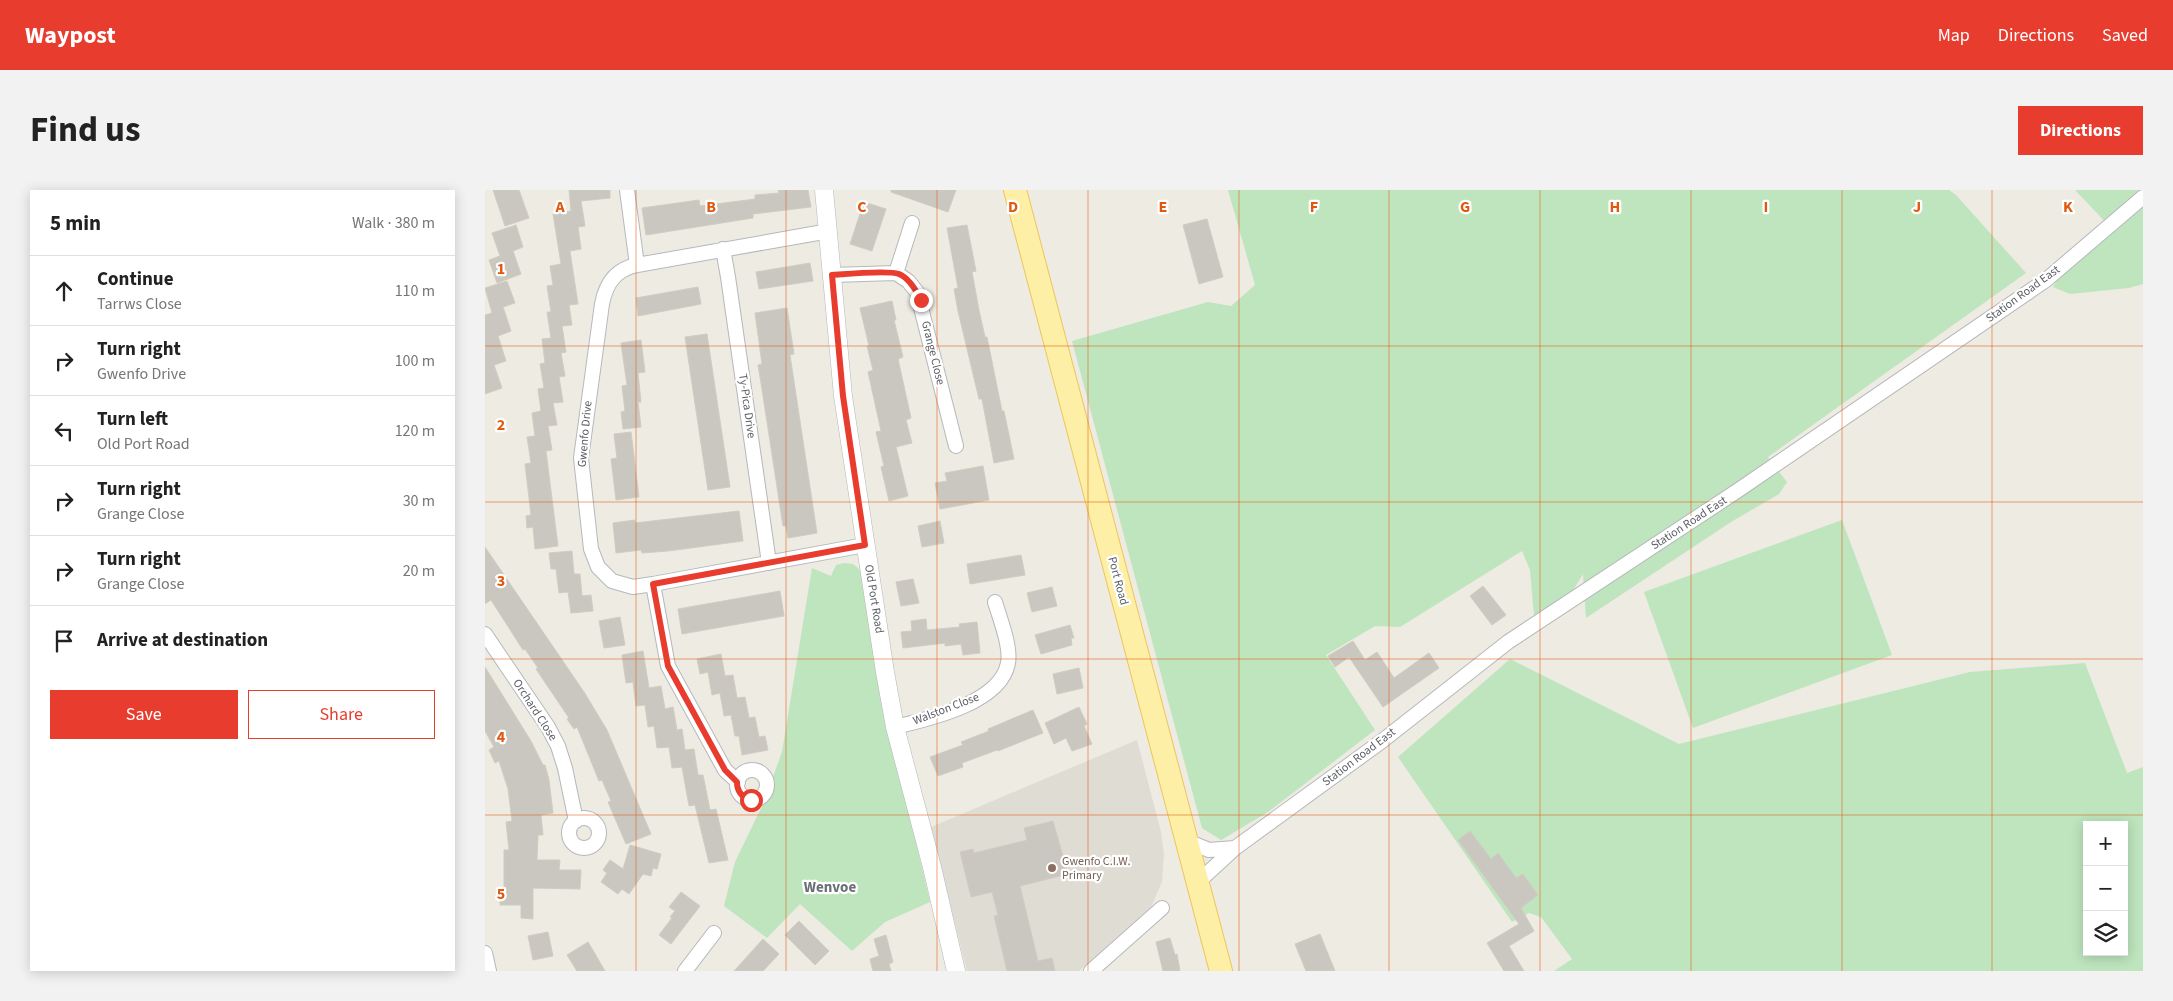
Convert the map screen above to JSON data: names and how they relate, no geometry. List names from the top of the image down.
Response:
{
  "streets": {
    "main road": ["Port Road"],
    "street": [
      "Station Road East",
      "Grange Close",
      "Ty-Pica Drive",
      "Gwenfo Drive",
      "Old Port Road",
      "Walston Close",
      "Orchard Close"
    ]
  },
  "crossings": [
    ["Station Road East", "Port Road"],
    ["Ty-Pica Drive", "Gwenfo Drive"],
    ["Gwenfo Drive", "Old Port Road"],
    ["Old Port Road", "Walston Close"]
  ],
  "districts": ["Wenvoe"],
  "places": ["Gwenfo C.I.W. Primary"],
  "page": {
    "header": "Waypost",
    "nav": ["Map", "Directions", "Saved"],
    "title": "Find us",
    "buttons": [
      "Directions",
      ["Save", "Share"]
    ],
    "heading": ["5 min", "Walk · 380 m"],
    "list": [
      ["Continue", "Tarrws Close", "110 m"],
      ["Turn right", "Gwenfo Drive", "100 m"],
      ["Turn left", "Old Port Road", "120 m"],
      ["Turn right", "Grange Close", "30 m"],
      ["Turn right", "Grange Close", "20 m"],
      "Arrive at destination"
    ],
    "map_buttons": ["+", "−"]
  },
  "grid": {
    "columns": [
      "A",
      "B",
      "C",
      "D",
      "E",
      "F",
      "G",
      "H",
      "I",
      "J",
      "K"
    ],
    "rows": [
      "1",
      "2",
      "3",
      "4",
      "5"
    ]
  }
}
